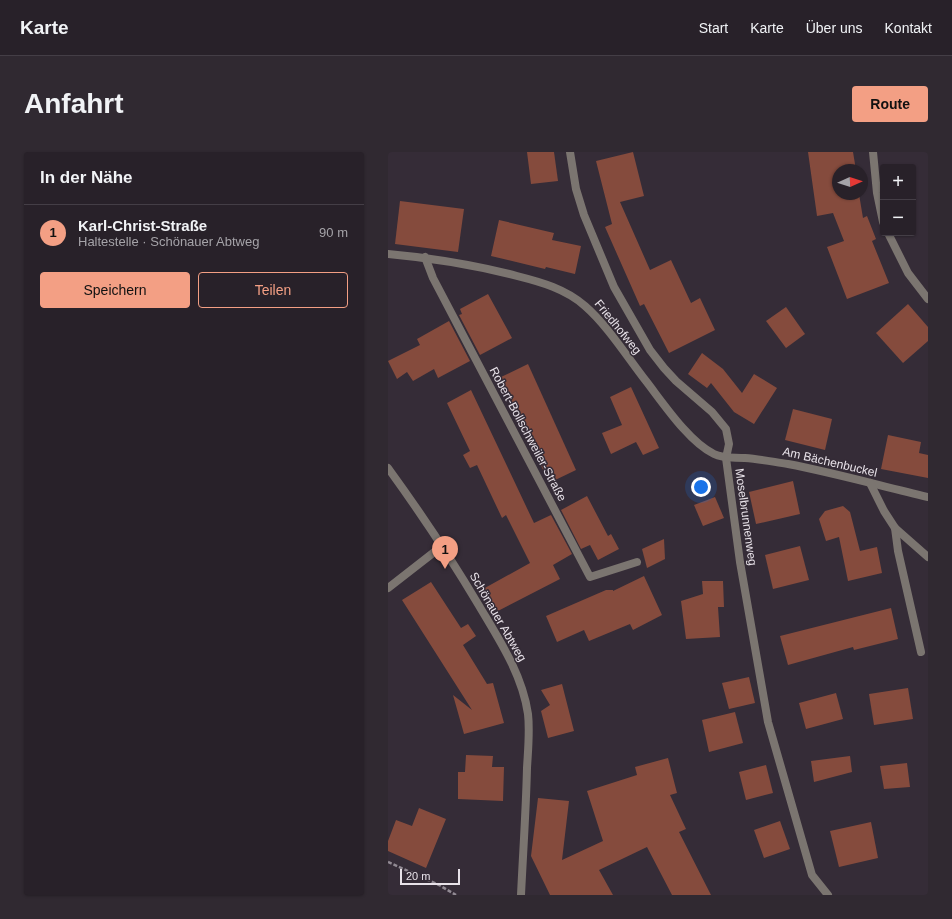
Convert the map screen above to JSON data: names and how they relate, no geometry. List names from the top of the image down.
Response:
{
  "streets": {
    "street": [
      "Friedhofweg",
      "Robert-Bollschweiler-Straße",
      "Am Bächenbuckel",
      "Moselbrunnenweg",
      "Schönauer Abtweg"
    ]
  },
  "crossings": [
    ["Friedhofweg", "Robert-Bollschweiler-Straße"],
    ["Friedhofweg", "Am Bächenbuckel"],
    ["Friedhofweg", "Moselbrunnenweg"],
    ["Am Bächenbuckel", "Moselbrunnenweg"]
  ],
  "scale_bar": "20 m",
  "north": "right",
  "page": {
    "header": "Karte",
    "nav": [
      "Start",
      "Karte",
      "Über uns",
      "Kontakt"
    ],
    "buttons": [
      "Route",
      ["Speichern", "Teilen"]
    ],
    "title": "Anfahrt",
    "heading": "In der Nähe",
    "map_buttons": ["+", "−"],
    "list": [
      {
        "mark": "1",
        "name": "Karl-Christ-Straße",
        "note": "Haltestelle · Schönauer Abtweg",
        "value": "90 m"
      }
    ],
    "pins": "1",
    "scale": "20 m"
  }
}
